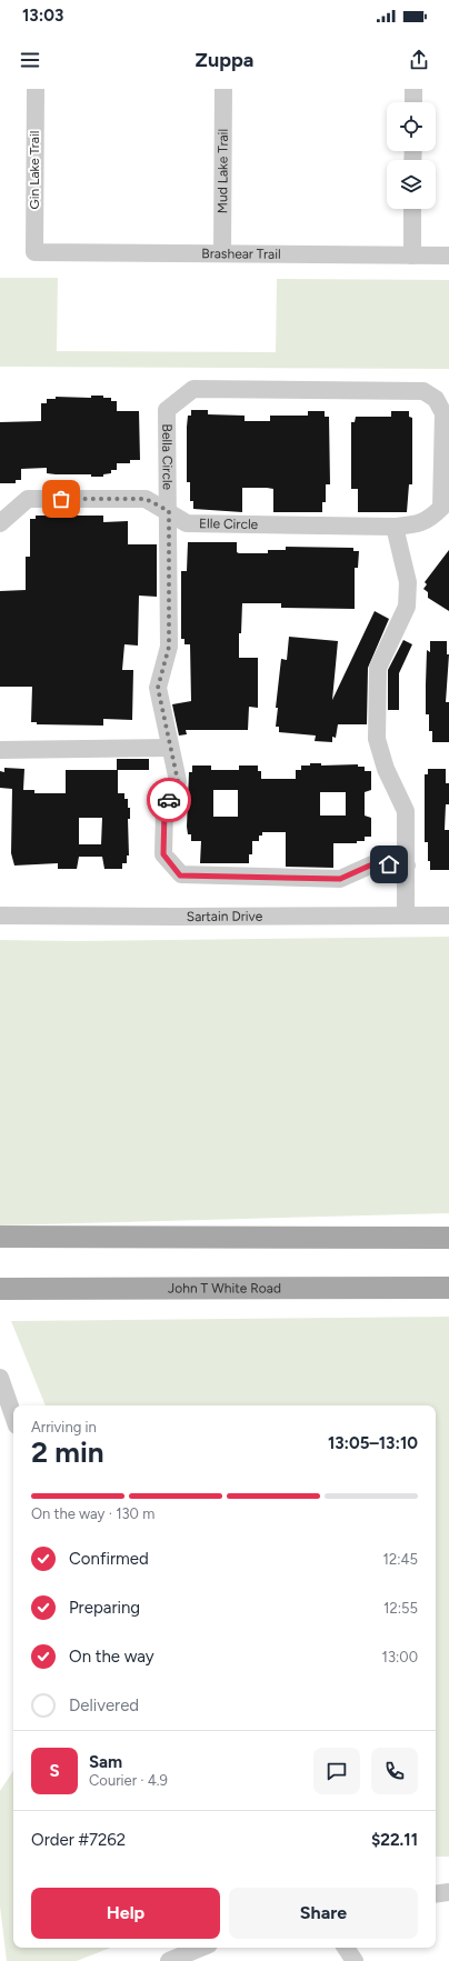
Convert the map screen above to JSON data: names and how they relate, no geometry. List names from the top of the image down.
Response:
{
  "streets": {
    "main road": ["John T White Road"],
    "street": [
      "Gin Lake Trail",
      "Mud Lake Trail",
      "Brashear Trail",
      "Bella Circle",
      "Elle Circle",
      "Sartain Drive"
    ]
  },
  "crossings": [
    ["Gin Lake Trail", "Brashear Trail"],
    ["Mud Lake Trail", "Brashear Trail"],
    ["Bella Circle", "Elle Circle"]
  ],
  "page": {
    "status": "13:03",
    "header": "Zuppa",
    "heading": ["2 min", "Arriving in", "13:05–13:10"],
    "panel": [
      "Sam",
      "Courier · 4.9",
      "Order #7262",
      "$22.11"
    ],
    "bar": "On the way · 130 m",
    "list": [
      ["Confirmed", "12:45"],
      ["Preparing", "12:55"],
      ["On the way", "13:00"],
      "Delivered"
    ],
    "round": "S",
    "buttons": ["Help", "Share"]
  }
}
